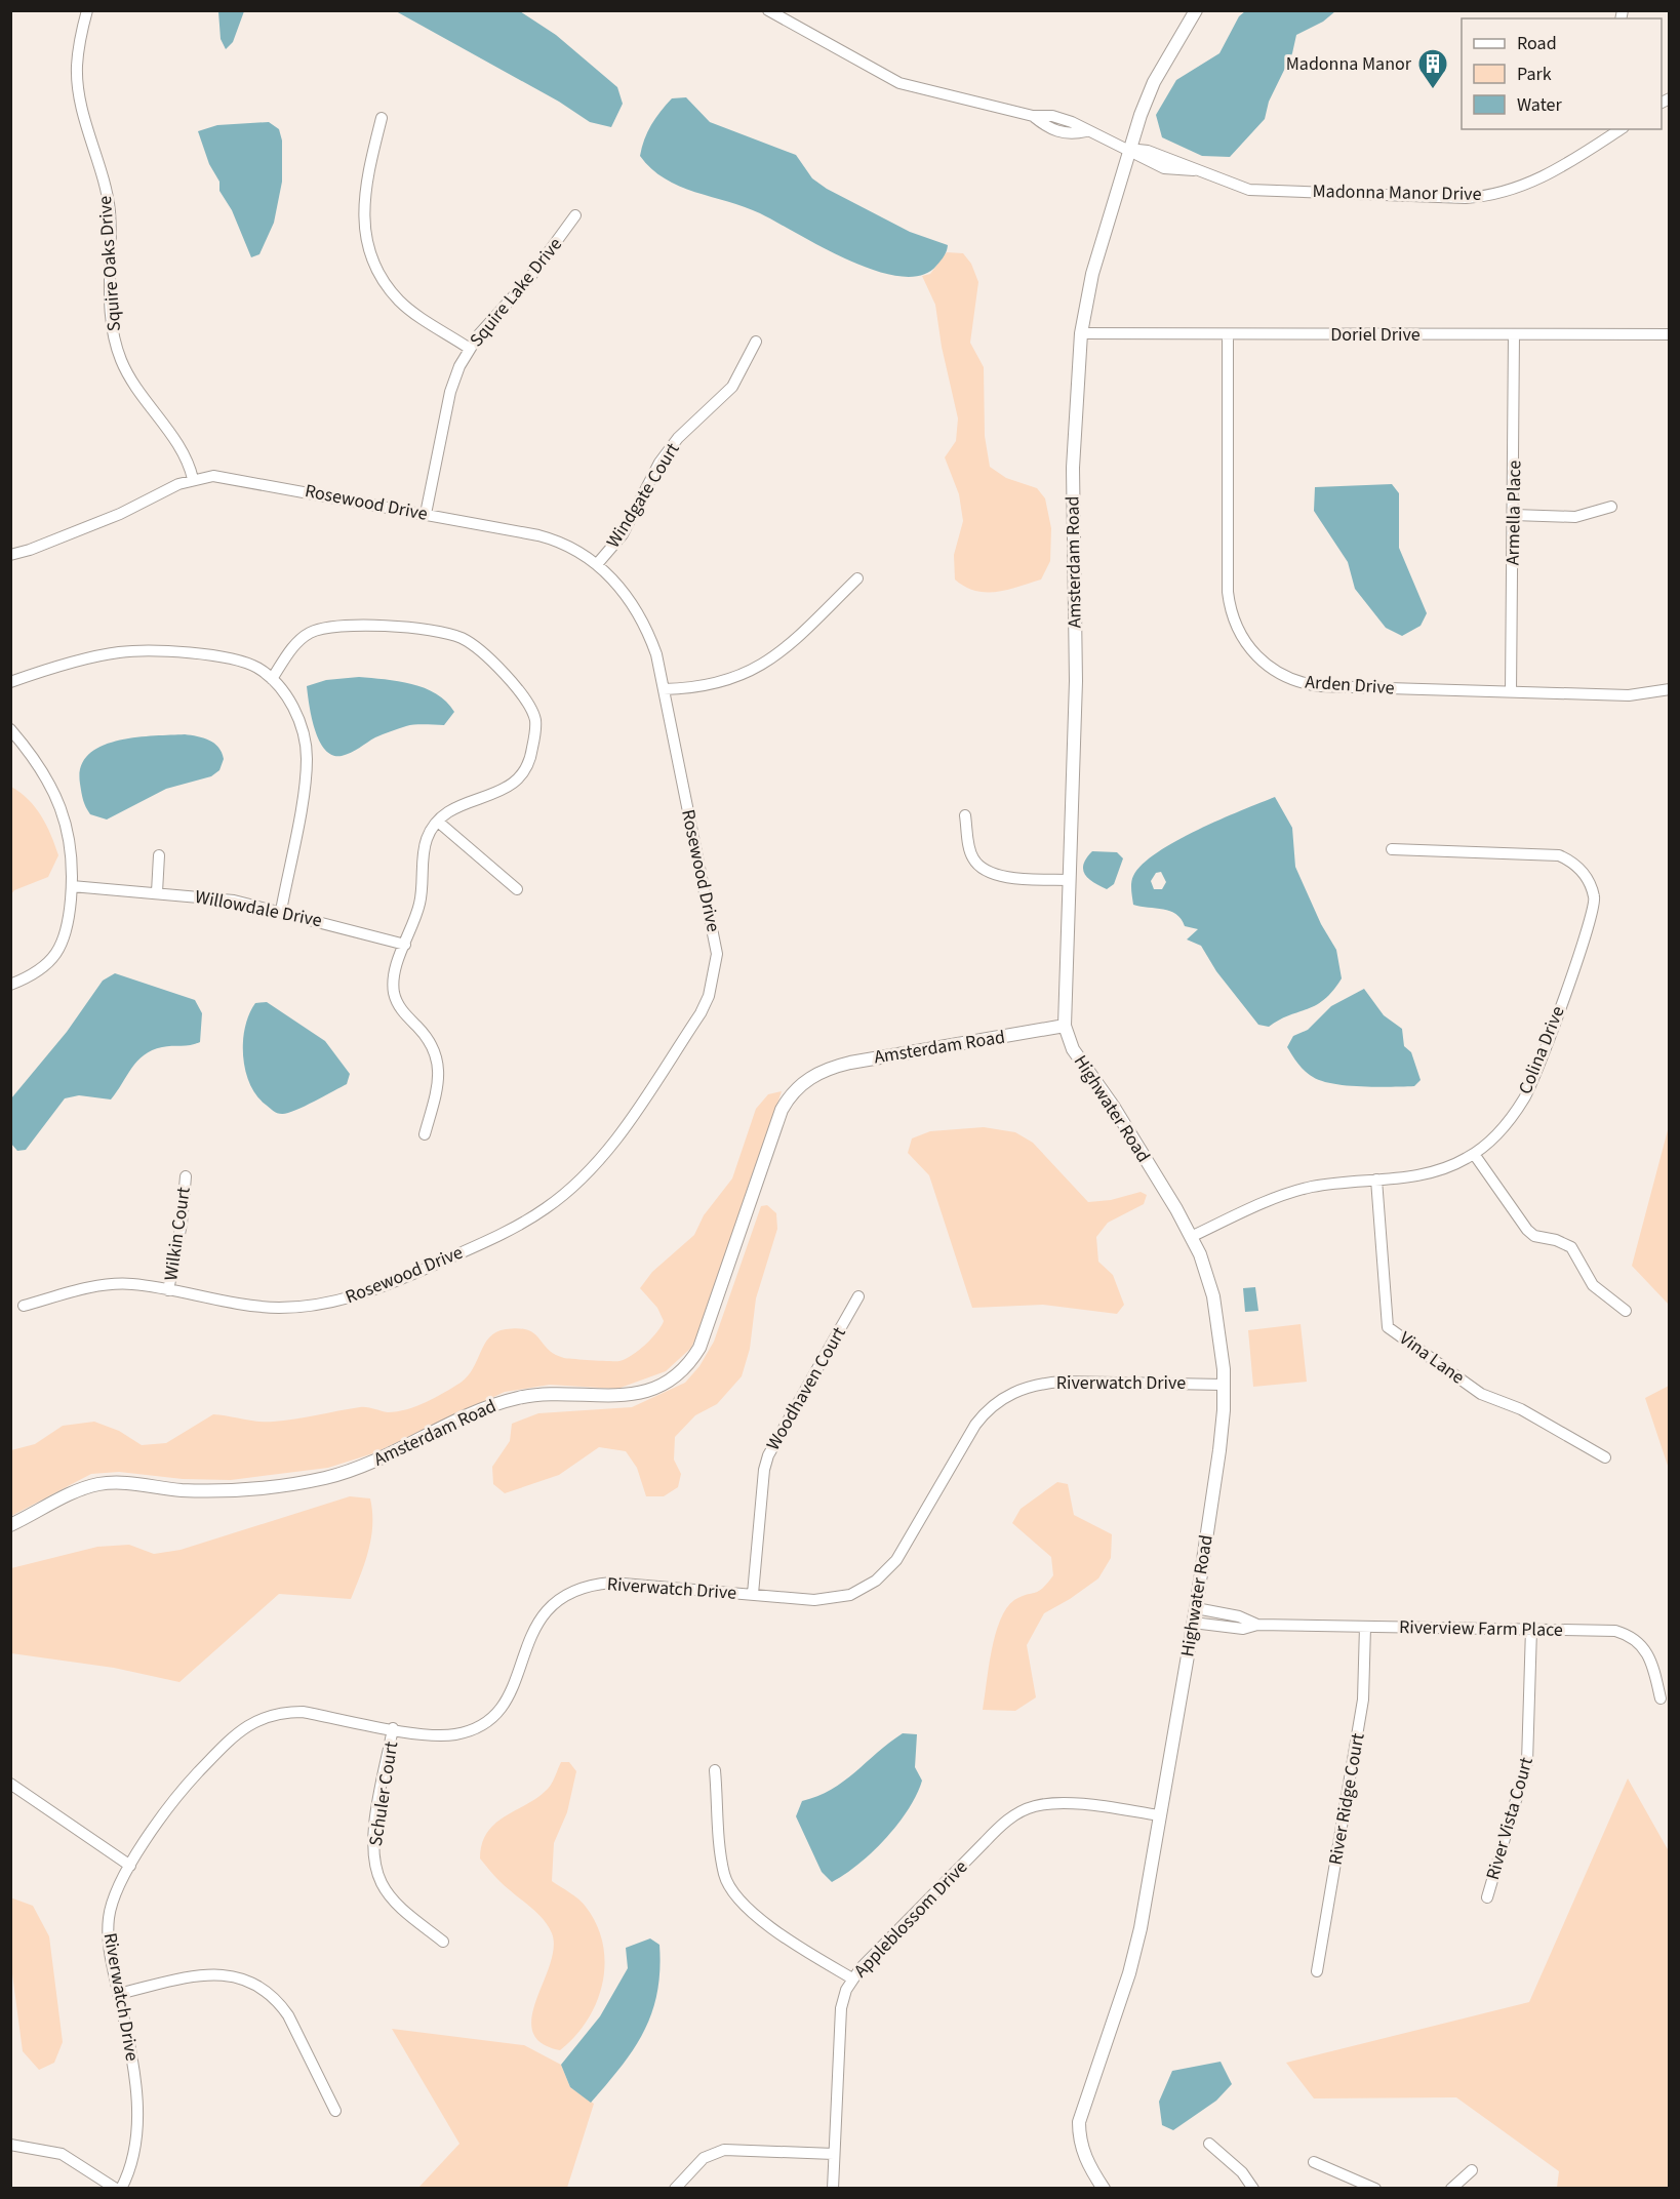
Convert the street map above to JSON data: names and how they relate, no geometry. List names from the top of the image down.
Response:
{
  "streets": {
    "street": [
      "Madonna Manor Drive",
      "Squire Oaks Drive",
      "Squire Lake Drive",
      "Doriel Drive",
      "Windgate Court",
      "Rosewood Drive",
      "Armella Place",
      "Amsterdam Road",
      "Arden Drive",
      "Willowdale Drive",
      "Colina Drive",
      "Highwater Road",
      "Wilkin Court",
      "Vina Lane",
      "Riverwatch Drive",
      "Woodhaven Court",
      "Riverview Farm Place",
      "Schuler Court",
      "River Ridge Court",
      "River Vista Court",
      "Appleblossom Drive"
    ]
  },
  "crossings": [
    ["Madonna Manor Drive", "Amsterdam Road"],
    ["Squire Oaks Drive", "Rosewood Drive"],
    ["Squire Lake Drive", "Rosewood Drive"],
    ["Doriel Drive", "Armella Place"],
    ["Doriel Drive", "Amsterdam Road"],
    ["Doriel Drive", "Arden Drive"],
    ["Windgate Court", "Rosewood Drive"],
    ["Rosewood Drive", "Wilkin Court"],
    ["Armella Place", "Arden Drive"],
    ["Amsterdam Road", "Highwater Road"],
    ["Colina Drive", "Highwater Road"],
    ["Colina Drive", "Vina Lane"],
    ["Highwater Road", "Riverwatch Drive"],
    ["Highwater Road", "Riverview Farm Place"],
    ["Highwater Road", "Appleblossom Drive"],
    ["Riverwatch Drive", "Woodhaven Court"],
    ["Riverwatch Drive", "Schuler Court"],
    ["Riverview Farm Place", "River Ridge Court"],
    ["Riverview Farm Place", "River Vista Court"]
  ],
  "places": {
    "building": ["Madonna Manor"]
  },
  "legend": ["Road", "Park", "Water"]
}
